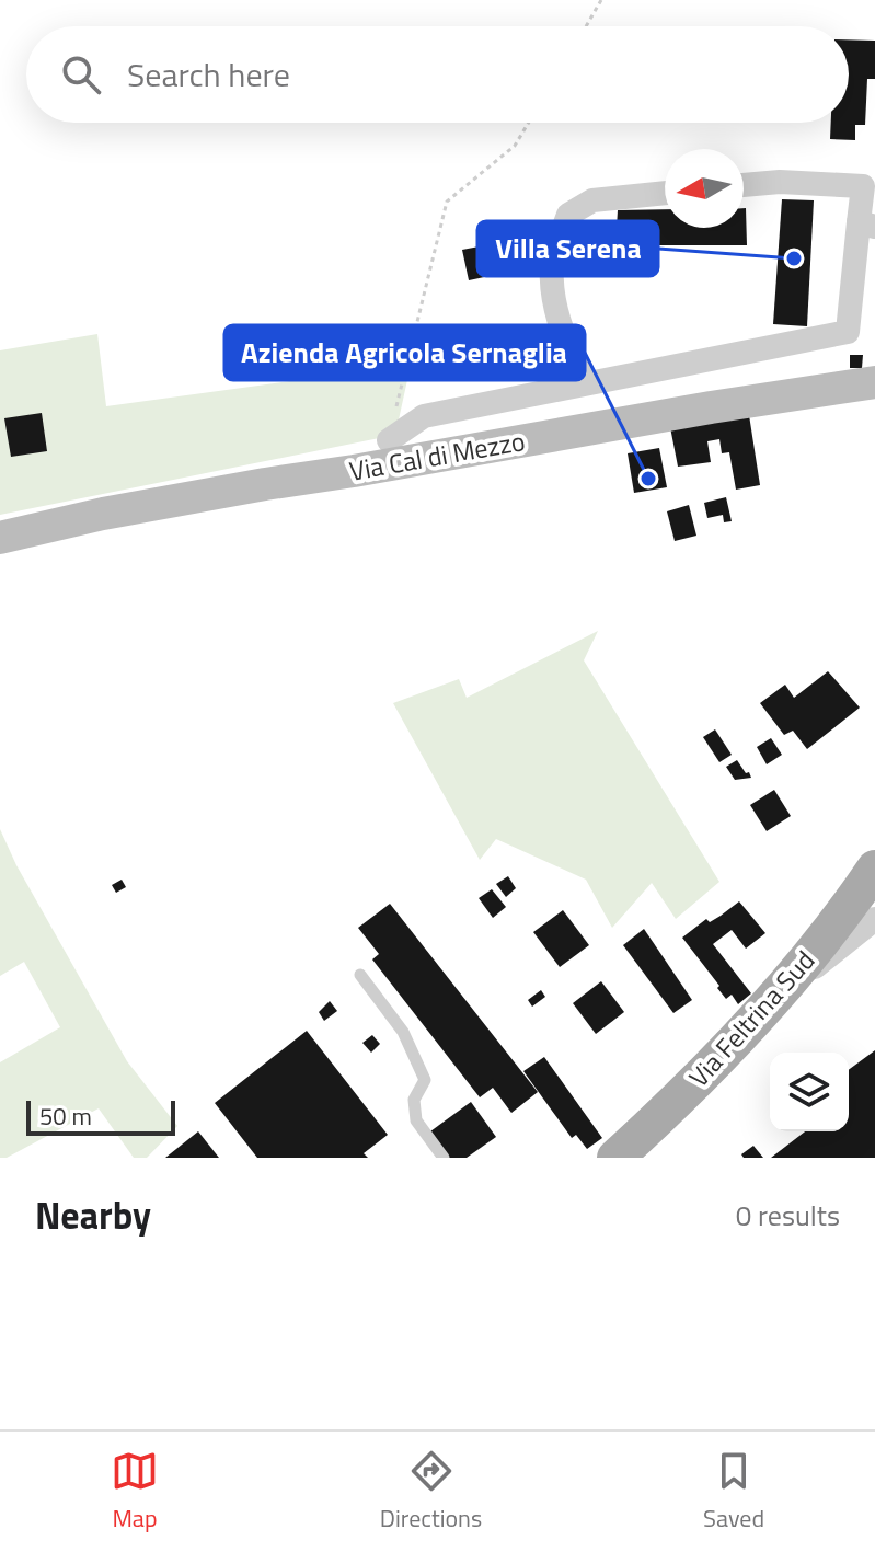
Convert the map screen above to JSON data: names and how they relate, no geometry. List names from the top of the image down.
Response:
{
  "streets": {
    "main road": ["Via Feltrina Sud"],
    "street": ["Via Cal di Mezzo"]
  },
  "places": ["Villa Serena", "Azienda Agricola Sernaglia"],
  "scale_bar": "50 m",
  "north": "left",
  "page": {
    "search": "Search here",
    "scale": "50 m",
    "heading": ["Nearby", "0 results"],
    "nav": ["Map", "Directions", "Saved"]
  }
}
